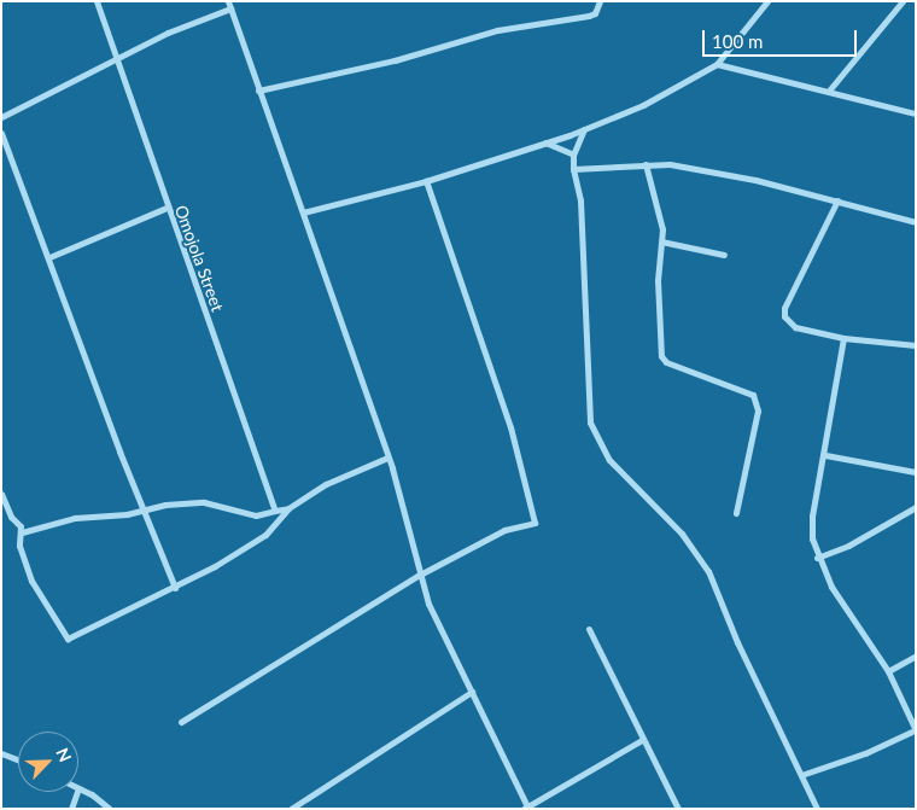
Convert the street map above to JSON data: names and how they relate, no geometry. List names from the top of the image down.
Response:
{
  "streets": {
    "street": ["Omojola Street"]
  },
  "scale_bar": "100 m",
  "north": "top right"
}
